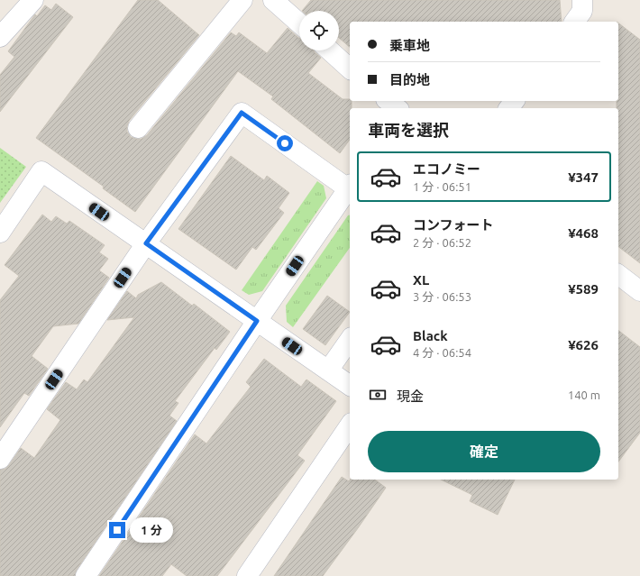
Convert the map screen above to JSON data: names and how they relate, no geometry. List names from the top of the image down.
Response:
{
  "page": {
    "banner": ["乗車地", "目的地"],
    "heading": "車両を選択",
    "list": [
      {
        "name": "エコノミー",
        "note": "1 分 · 06:51",
        "value": "¥347"
      },
      {
        "name": "コンフォート",
        "note": "2 分 · 06:52",
        "value": "¥468"
      },
      {
        "name": "XL",
        "note": "3 分 · 06:53",
        "value": "¥589"
      },
      {
        "name": "Black",
        "note": "4 分 · 06:54",
        "value": "¥626"
      }
    ],
    "pay": ["現金", "140 m"],
    "buttons": "確定",
    "bubble": "1 分"
  }
}
